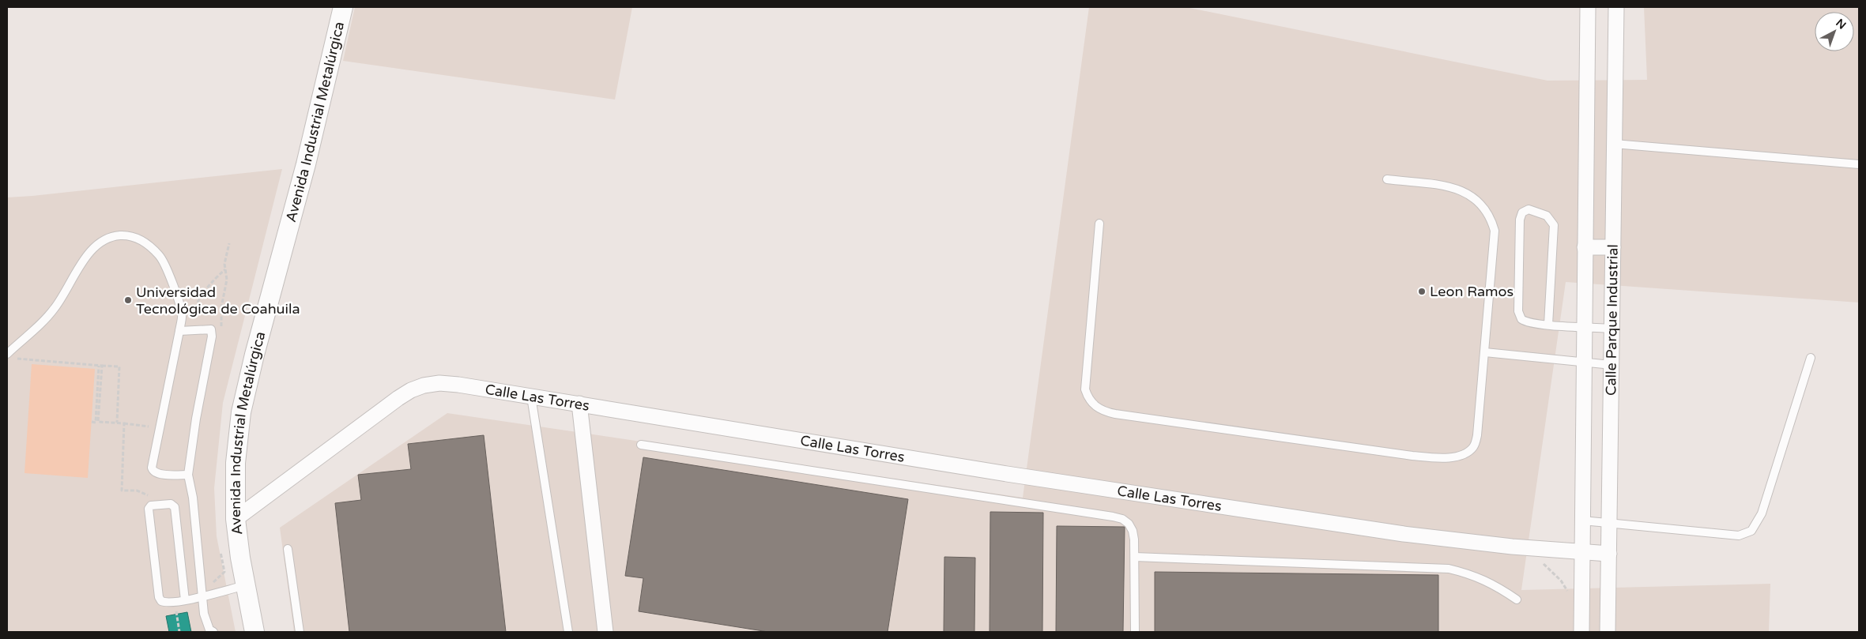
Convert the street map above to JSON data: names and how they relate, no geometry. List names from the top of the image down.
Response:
{
  "streets": {
    "street": ["Avenida Industrial Metalúrgica", "Calle Parque Industrial", "Calle Las Torres"]
  },
  "crossings": [
    ["Avenida Industrial Metalúrgica", "Calle Las Torres"],
    ["Calle Parque Industrial", "Calle Las Torres"]
  ],
  "places": ["Leon Ramos", "Universidad Tecnológica de Coahuila"],
  "north": "top right"
}
